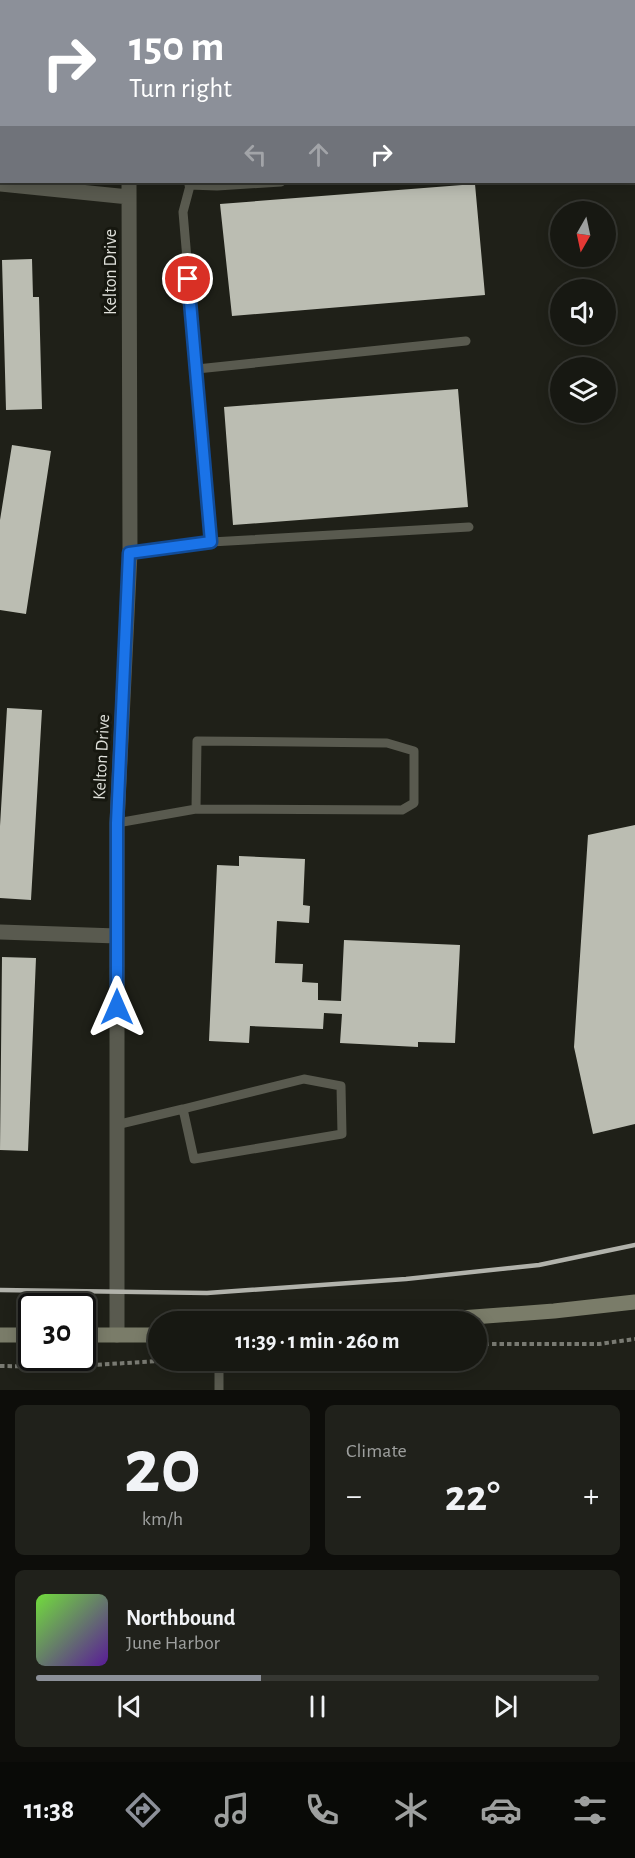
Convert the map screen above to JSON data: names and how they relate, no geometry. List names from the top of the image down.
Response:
{
  "streets": {
    "street": ["Kelton Drive"]
  },
  "north": "bottom",
  "page": {
    "turn": ["150 m", "Turn right"],
    "limit": "30",
    "trip": "11:39 · 1 min · 260 m",
    "tile": [
      ["20", "km/h"],
      "Climate"
    ],
    "heat": ["−", "22°", "+"],
    "song": ["Northbound", "June Harbor"],
    "tabs": "11:38"
  }
}
